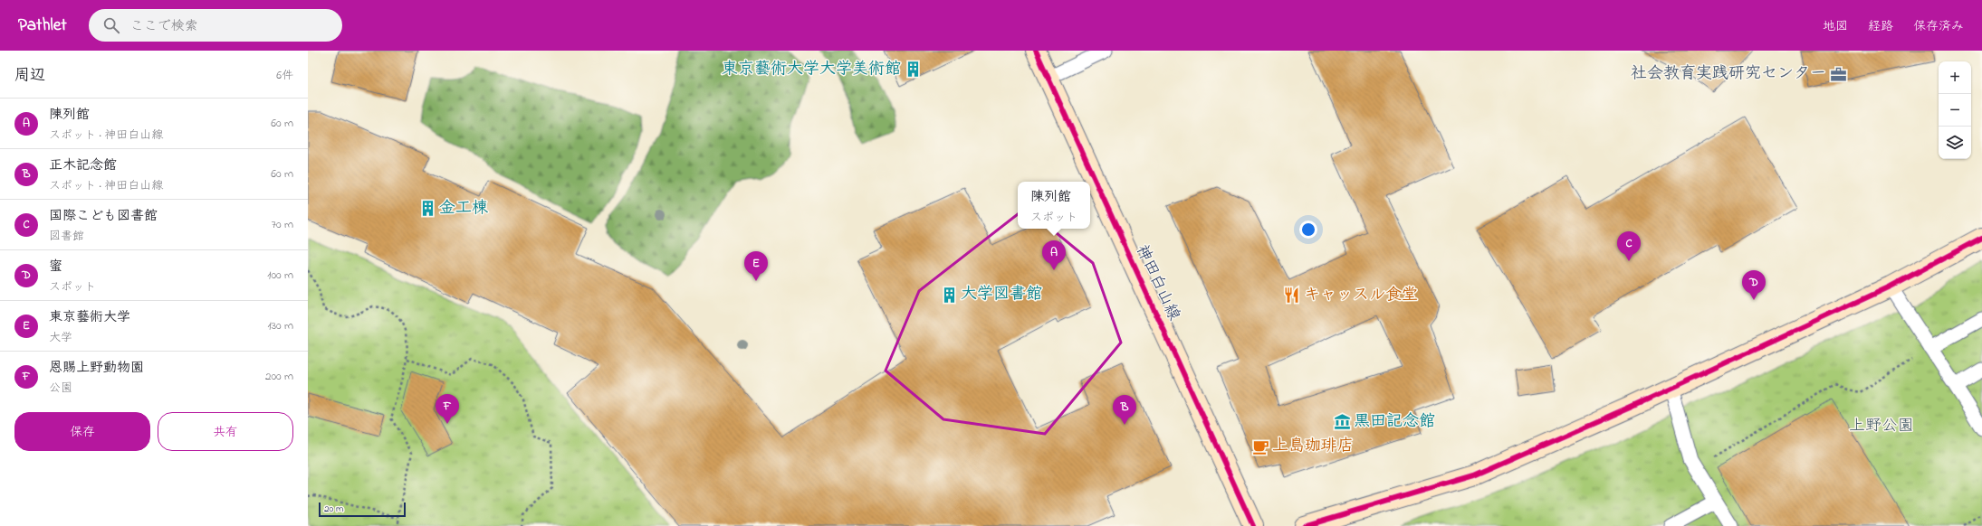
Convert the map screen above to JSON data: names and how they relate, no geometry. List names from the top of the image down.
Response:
{
  "streets": {
    "street": ["神田白山線"]
  },
  "parks": ["上野公園"],
  "places": {
    "building": ["東京藝術大学大学美術館", "金工棟", "大学図書館"],
    "office": ["社会教育実践研究センター"],
    "restaurant": ["キャッスル食堂"],
    "museum": ["黒田記念館"],
    "cafe": ["上島珈琲店"]
  },
  "scale_bar": "20 m",
  "page": {
    "header": "Pathlet",
    "search": "ここで検索",
    "nav": ["地図", "経路", "保存済み"],
    "heading": ["周辺", "6件"],
    "map_buttons": ["+", "−"],
    "list": [
      {
        "mark": "A",
        "name": "陳列館",
        "note": "スポット · 神田白山線",
        "value": "60 m"
      },
      {
        "mark": "B",
        "name": "正木記念館",
        "note": "スポット · 神田白山線",
        "value": "60 m"
      },
      {
        "mark": "C",
        "name": "国際こども図書館",
        "note": "図書館",
        "value": "70 m"
      },
      {
        "mark": "D",
        "name": "蜜",
        "note": "スポット",
        "value": "100 m"
      },
      {
        "mark": "E",
        "name": "東京藝術大学",
        "note": "大学",
        "value": "130 m"
      },
      {
        "mark": "F",
        "name": "恩賜上野動物園",
        "note": "公園",
        "value": "200 m"
      }
    ],
    "popup": ["陳列館", "スポット"],
    "pins": [
      "C",
      "A",
      "E",
      "D",
      "F",
      "B"
    ],
    "buttons": ["保存", "共有"],
    "scale": "20 m"
  }
}
